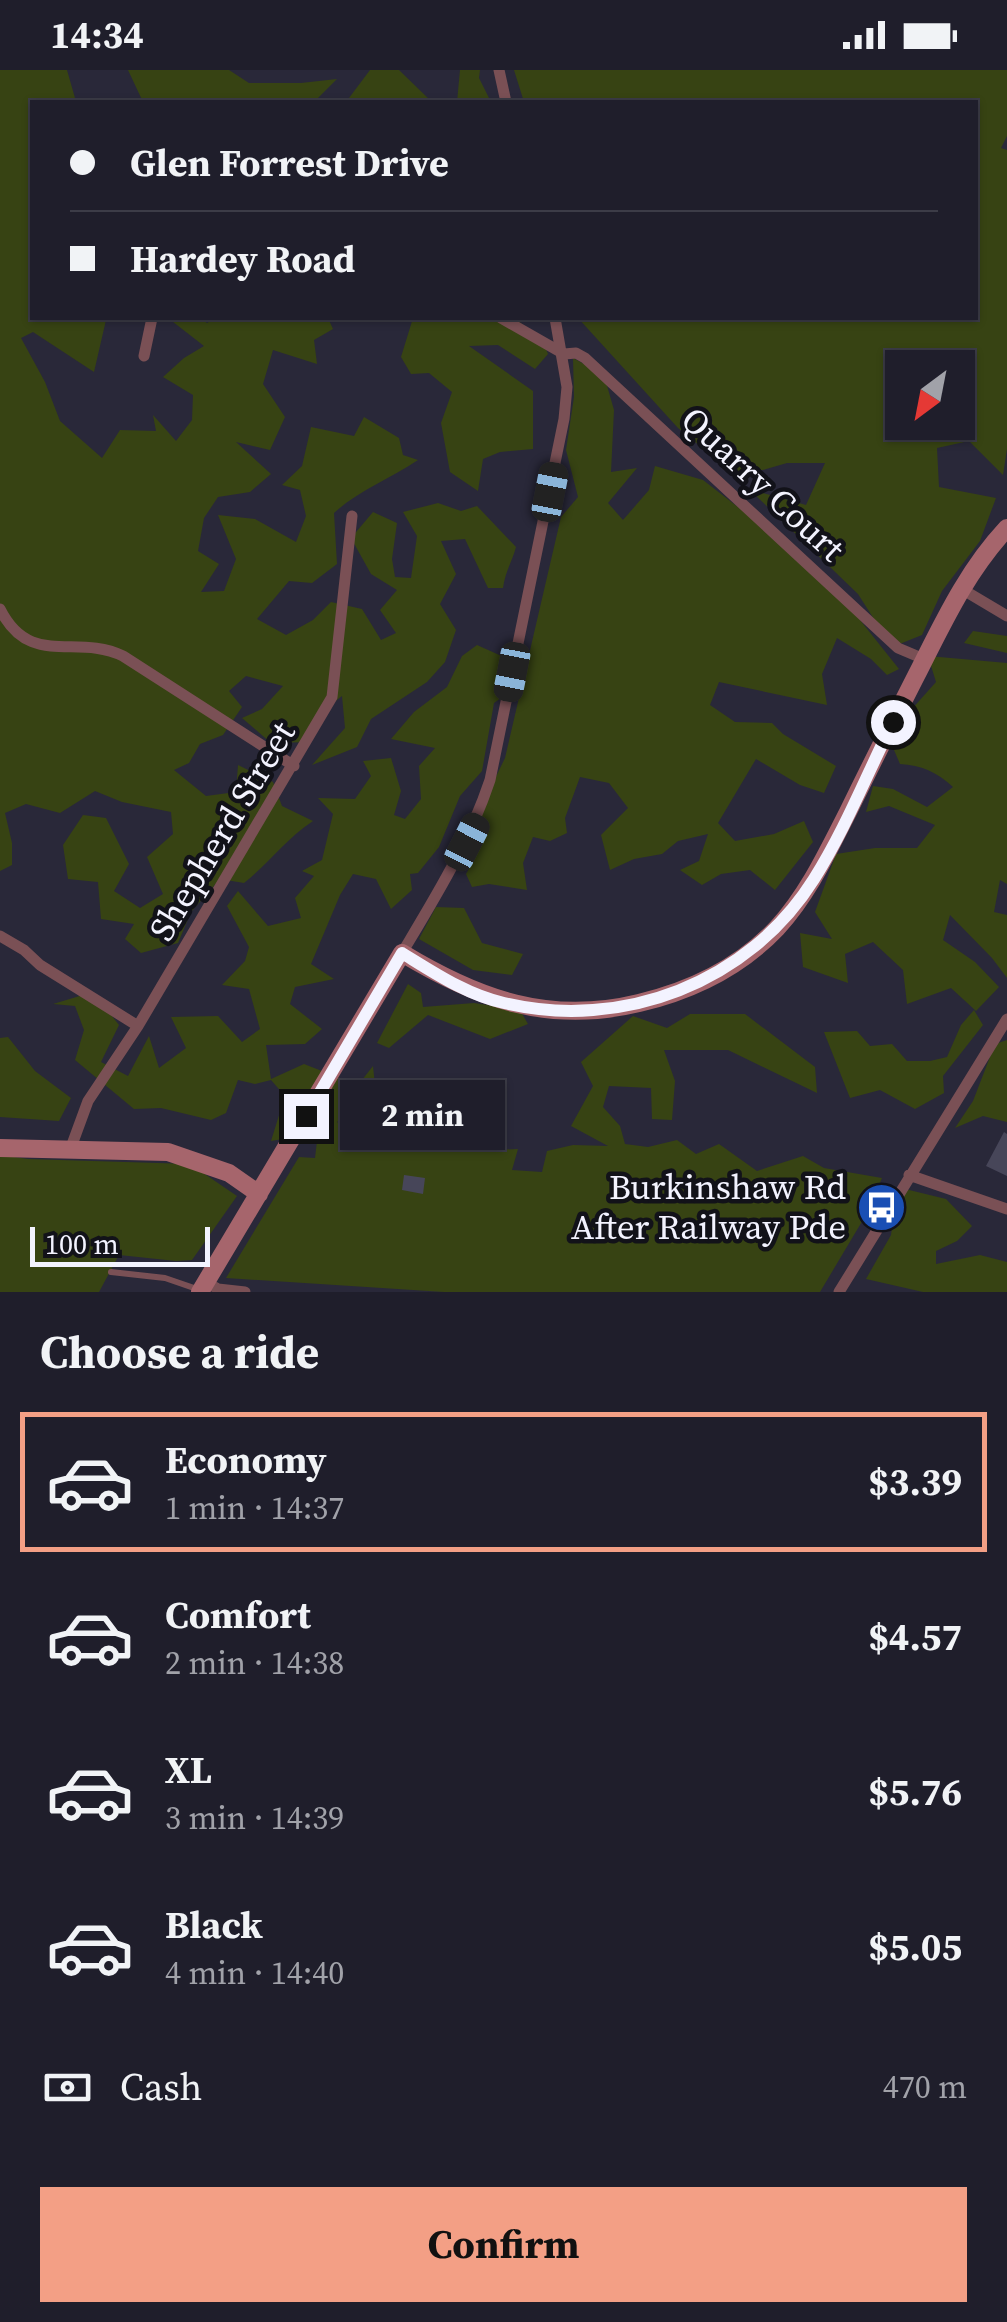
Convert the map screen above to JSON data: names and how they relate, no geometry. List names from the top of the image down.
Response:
{
  "streets": {
    "street": ["Quarry Court", "Shepherd Street"]
  },
  "places": {
    "bus stop": ["Burkinshaw Rd After Railway Pde"]
  },
  "scale_bar": "100 m",
  "north": "bottom left",
  "page": {
    "status": "14:34",
    "banner": ["Glen Forrest Drive", "Hardey Road"],
    "bubble": "2 min",
    "scale": "100 m",
    "heading": "Choose a ride",
    "list": [
      {
        "name": "Economy",
        "note": "1 min · 14:37",
        "value": "$3.39"
      },
      {
        "name": "Comfort",
        "note": "2 min · 14:38",
        "value": "$4.57"
      },
      {
        "name": "XL",
        "note": "3 min · 14:39",
        "value": "$5.76"
      },
      {
        "name": "Black",
        "note": "4 min · 14:40",
        "value": "$5.05"
      }
    ],
    "pay": ["Cash", "470 m"],
    "buttons": "Confirm"
  }
}
